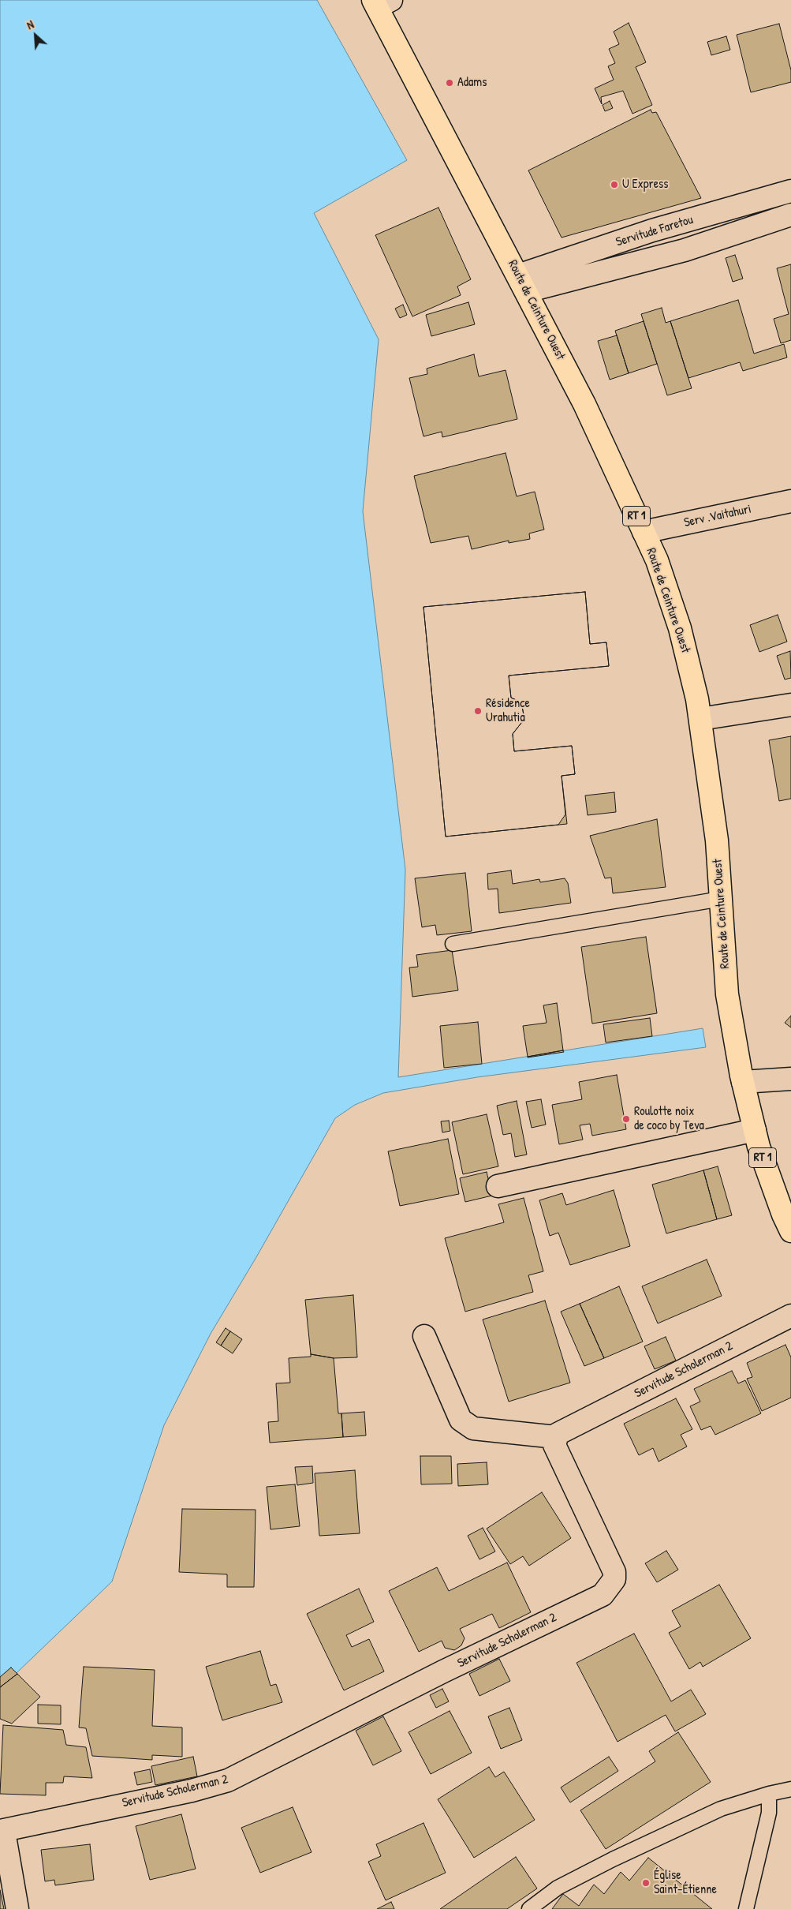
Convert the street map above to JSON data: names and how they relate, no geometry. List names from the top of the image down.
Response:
{
  "streets": {
    "main road": ["Route de Ceinture Ouest", "RT 1"],
    "street": ["Servitude Faretou", "Serv .Vaitahuri", "Servitude Scholerman 2"]
  },
  "crossings": [
    ["Servitude Faretou", "Route de Ceinture Ouest"],
    ["Route de Ceinture Ouest", "Serv .Vaitahuri"]
  ],
  "places": [
    "Adams",
    "U Express",
    "Résidence Urahutia",
    "Roulotte noix de coco by Teva",
    "Église Saint-Étienne"
  ],
  "north": "top left"
}
